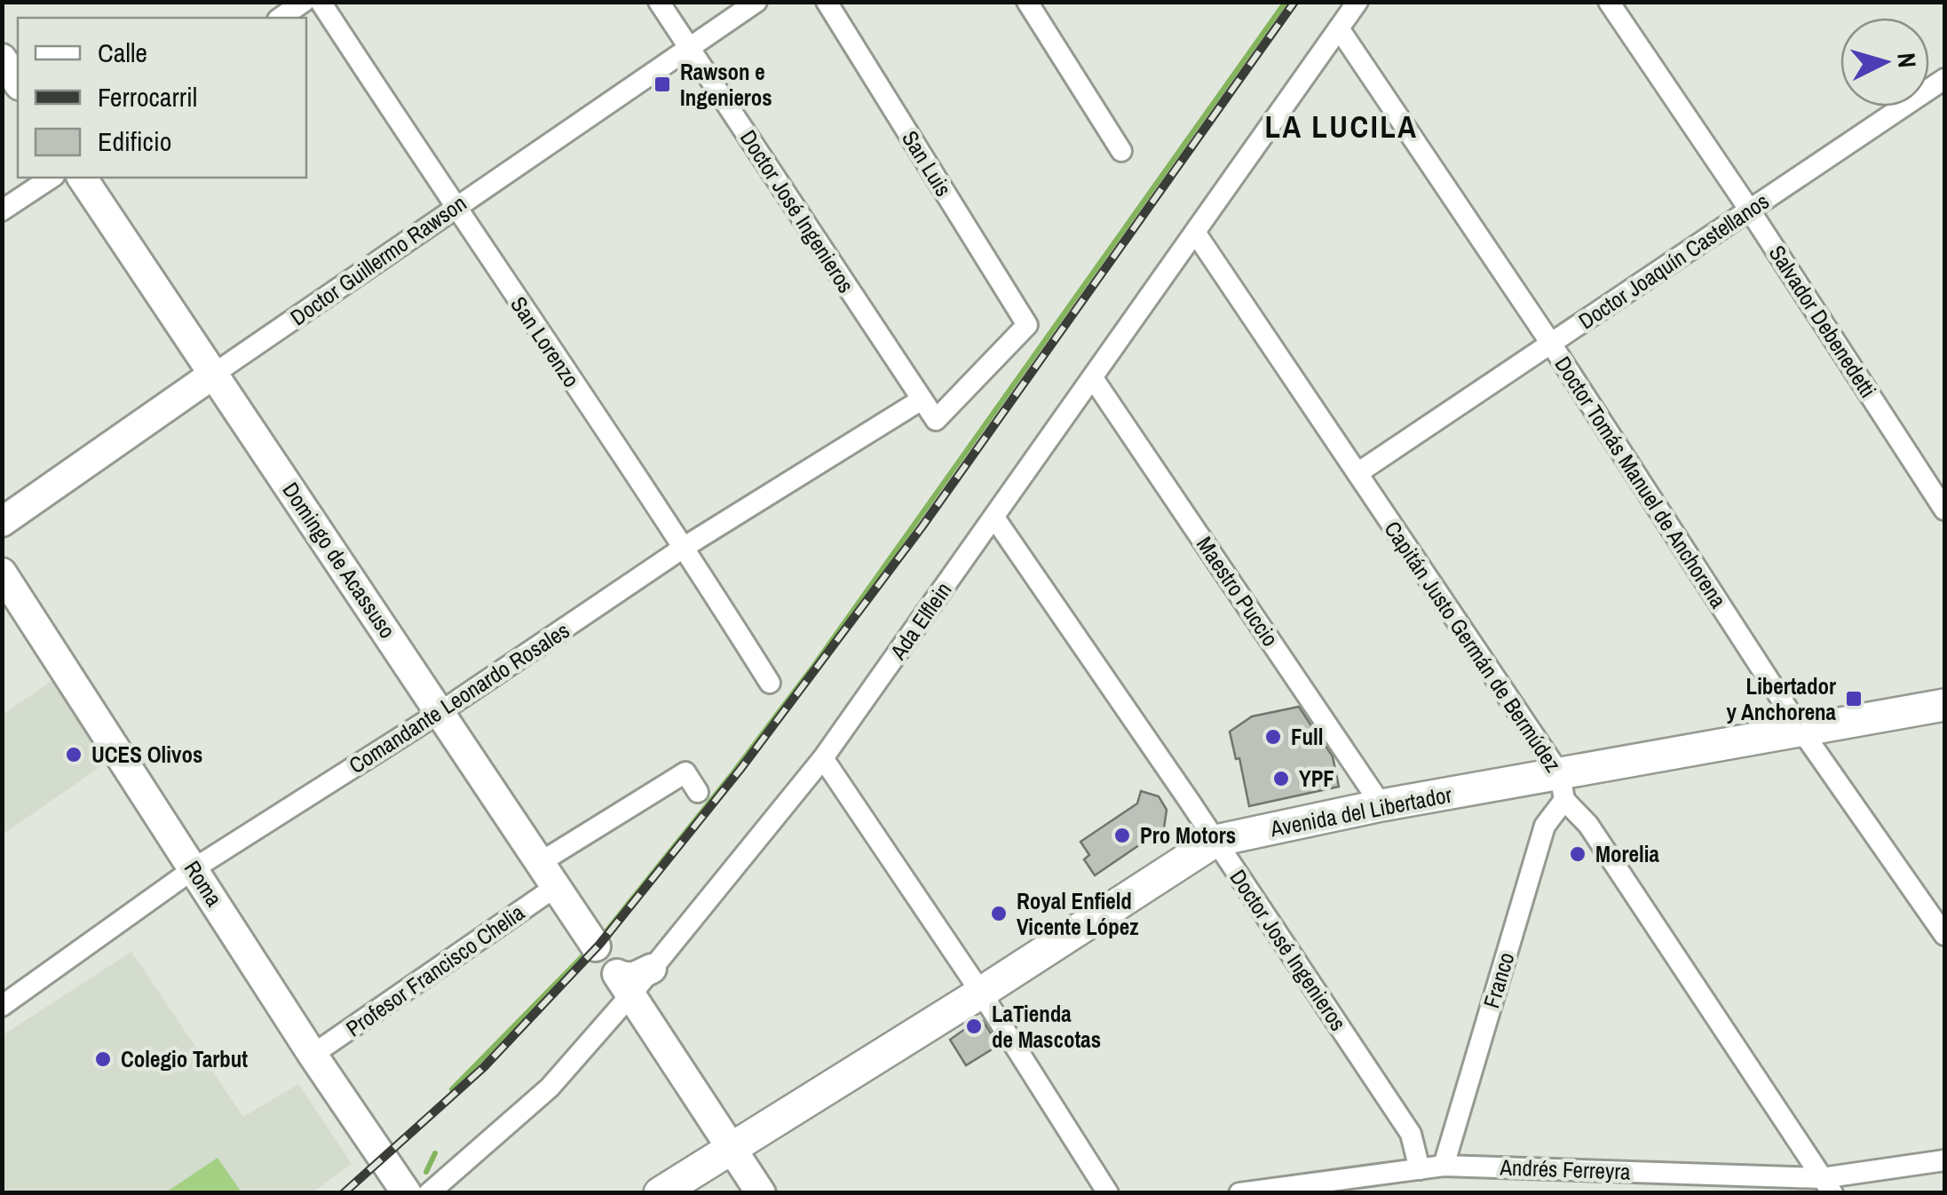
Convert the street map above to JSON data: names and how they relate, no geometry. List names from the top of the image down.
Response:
{
  "streets": {
    "main road": ["Avenida del Libertador"],
    "street": [
      "San Luis",
      "Doctor José Ingenieros",
      "Doctor Guillermo Rawson",
      "Doctor Joaquín Castellanos",
      "Salvador Debenedetti",
      "San Lorenzo",
      "Doctor Tomás Manuel de Anchorena",
      "Domingo de Acassuso",
      "Maestro Puccio",
      "Ada Elflein",
      "Capitán Justo Germán de Bermúdez",
      "Comandante Leonardo Rosales",
      "Roma",
      "Profesor Francisco Chelia",
      "Franco",
      "Andrés Ferreyra"
    ]
  },
  "crossings": [
    ["San Luis", "Doctor José Ingenieros"],
    ["Doctor José Ingenieros", "Doctor Guillermo Rawson"],
    ["Doctor José Ingenieros", "Ada Elflein"],
    ["Doctor José Ingenieros", "Comandante Leonardo Rosales"],
    ["Doctor José Ingenieros", "Avenida del Libertador"],
    ["Doctor José Ingenieros", "Andrés Ferreyra"],
    ["Doctor Guillermo Rawson", "San Lorenzo"],
    ["Doctor Guillermo Rawson", "Domingo de Acassuso"],
    ["Doctor Joaquín Castellanos", "Salvador Debenedetti"],
    ["Doctor Joaquín Castellanos", "Doctor Tomás Manuel de Anchorena"],
    ["Doctor Joaquín Castellanos", "Capitán Justo Germán de Bermúdez"],
    ["San Lorenzo", "Comandante Leonardo Rosales"],
    ["Doctor Tomás Manuel de Anchorena", "Ada Elflein"],
    ["Doctor Tomás Manuel de Anchorena", "Avenida del Libertador"],
    ["Domingo de Acassuso", "Comandante Leonardo Rosales"],
    ["Domingo de Acassuso", "Profesor Francisco Chelia"],
    ["Maestro Puccio", "Ada Elflein"],
    ["Maestro Puccio", "Avenida del Libertador"],
    ["Ada Elflein", "Capitán Justo Germán de Bermúdez"],
    ["Capitán Justo Germán de Bermúdez", "Avenida del Libertador"],
    ["Capitán Justo Germán de Bermúdez", "Franco"],
    ["Capitán Justo Germán de Bermúdez", "Andrés Ferreyra"],
    ["Comandante Leonardo Rosales", "Roma"],
    ["Avenida del Libertador", "Franco"],
    ["Roma", "Profesor Francisco Chelia"],
    ["Franco", "Andrés Ferreyra"]
  ],
  "districts": ["LA LUCILA"],
  "places": {
    "transit": ["Rawson e Ingenieros", "Libertador y Anchorena"],
    "other": [
      "Full",
      "UCES Olivos",
      "YPF",
      "Pro Motors",
      "Morelia",
      "Royal Enfield Vicente López",
      "LaTienda de Mascotas",
      "Colegio Tarbut"
    ]
  },
  "legend": ["Calle", "Ferrocarril", "Edificio"],
  "north": "right"
}
